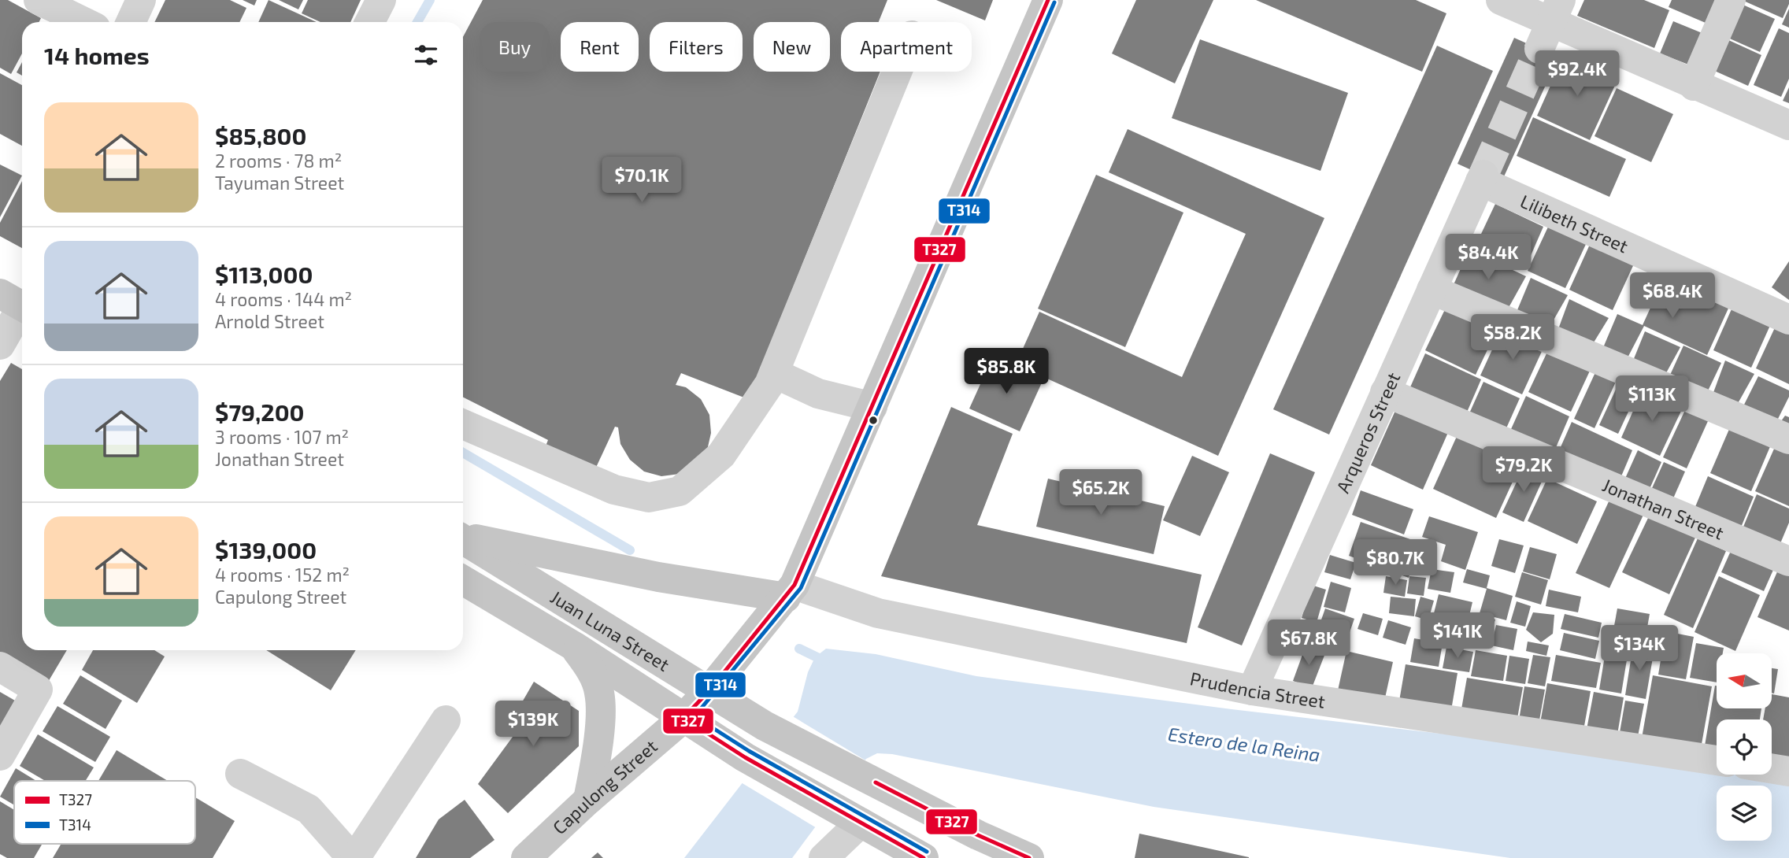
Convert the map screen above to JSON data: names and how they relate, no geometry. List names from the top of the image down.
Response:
{
  "streets": {
    "main road": ["Juan Luna Street", "Capulong Street"],
    "street": [
      "Lilibeth Street",
      "Arqueros Street",
      "Jonathan Street",
      "Prudencia Street"
    ]
  },
  "crossings": [
    ["Lilibeth Street", "Arqueros Street"],
    ["Arqueros Street", "Jonathan Street"],
    ["Arqueros Street", "Prudencia Street"],
    ["Juan Luna Street", "Capulong Street"],
    ["Prudencia Street", "Capulong Street"]
  ],
  "water": ["Estero de la Reina"],
  "lines": ["transit line T327", "transit line T314"],
  "legend": ["T327", "T314"],
  "north": "left",
  "page": {
    "chip": [
      "Buy",
      "Rent",
      "Filters",
      "New",
      "Apartment"
    ],
    "heading": "14 homes",
    "price": [
      "$92.4K",
      "$70.1K",
      "$84.4K",
      "$68.4K",
      "$58.2K",
      "$85.8K",
      "$113K",
      "$79.2K",
      "$65.2K",
      "$80.7K",
      "$141K",
      "$67.8K",
      "$134K",
      "$139K"
    ],
    "list": [
      {
        "name": "$85,800",
        "note": "2 rooms · 78 m² · Tayuman Street"
      },
      {
        "name": "$113,000",
        "note": "4 rooms · 144 m² · Arnold Street"
      },
      {
        "name": "$79,200",
        "note": "3 rooms · 107 m² · Jonathan Street"
      },
      {
        "name": "$139,000",
        "note": "4 rooms · 152 m² · Capulong Street"
      }
    ]
  }
}
